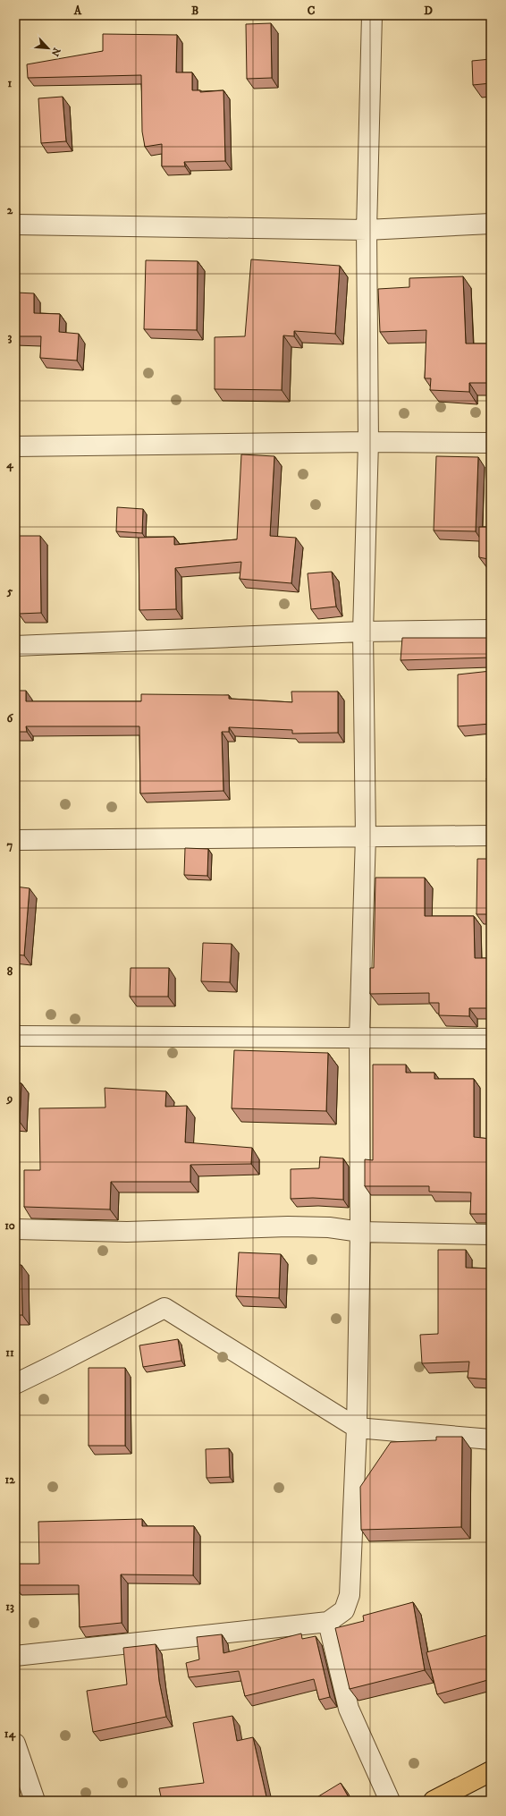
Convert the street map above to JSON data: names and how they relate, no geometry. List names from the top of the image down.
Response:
{
  "north": "bottom right",
  "grid": {
    "columns": [
      "A",
      "B",
      "C",
      "D"
    ],
    "rows": [
      "1",
      "2",
      "3",
      "4",
      "5",
      "6",
      "7",
      "8",
      "9",
      "10",
      "11",
      "12",
      "13",
      "14"
    ]
  }
}
